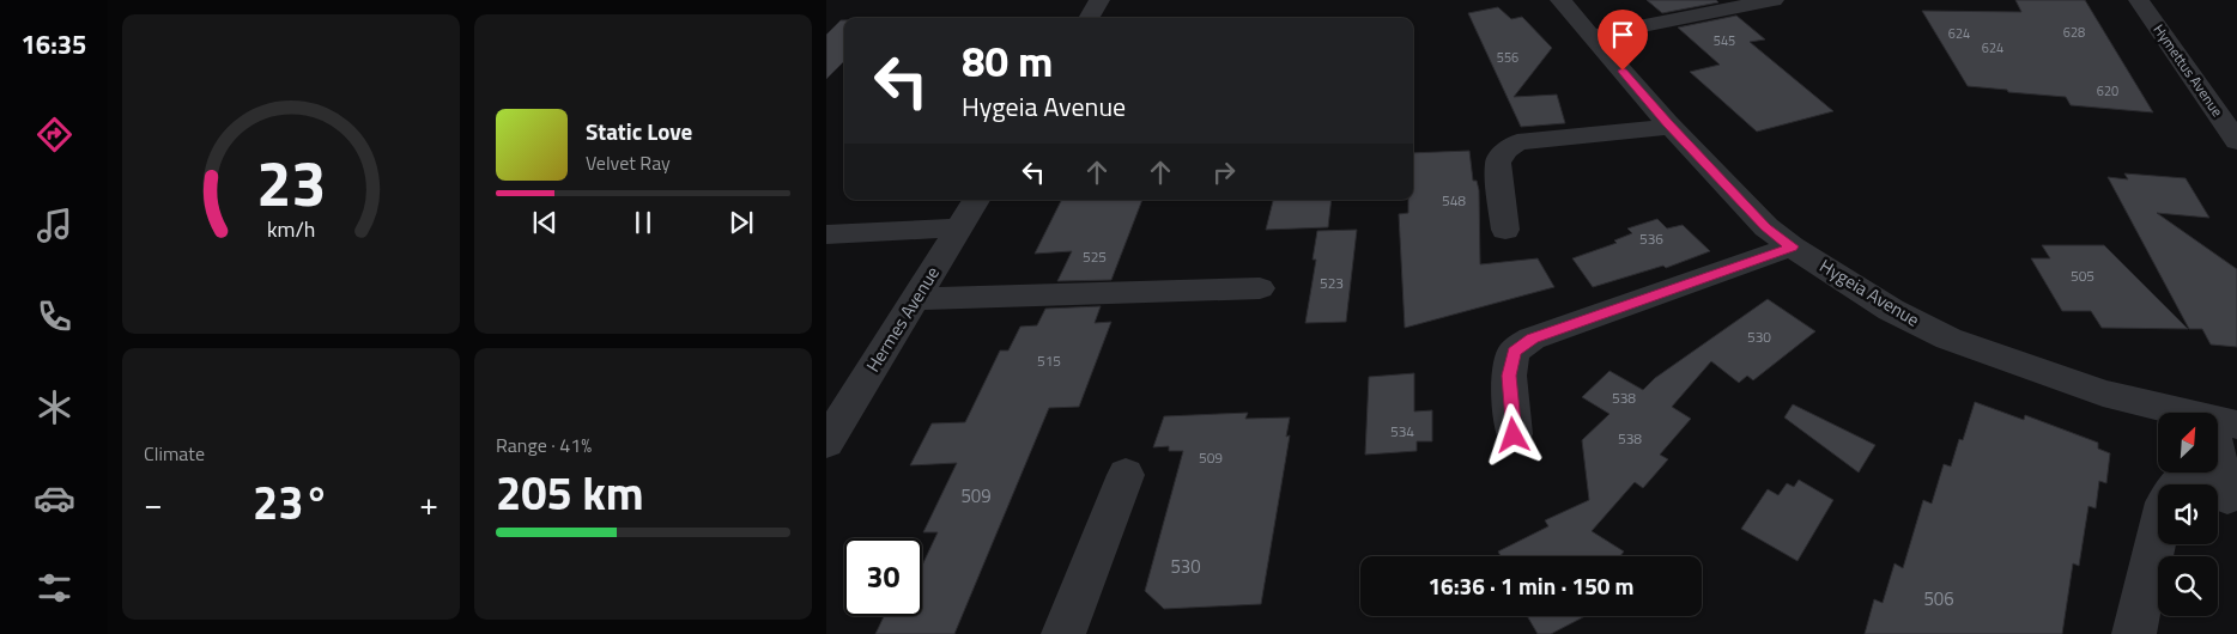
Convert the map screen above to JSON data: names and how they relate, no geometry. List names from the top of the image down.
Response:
{
  "streets": {
    "street": ["Hymettus Avenue", "Hygeia Avenue", "Hermes Avenue"]
  },
  "house_numbers": [
    "628",
    "624",
    "545",
    "624",
    "556",
    "620",
    "548",
    "536",
    "525",
    "505",
    "523",
    "530",
    "515",
    "538",
    "534",
    "538",
    "509",
    "509",
    "530",
    "506"
  ],
  "north": "top right",
  "page": {
    "tabs": "16:35",
    "turn": ["80 m", "Hygeia Avenue"],
    "song": ["Static Love", "Velvet Ray"],
    "tile": [
      "Climate",
      ["Range · 41%", "205 km"]
    ],
    "heat": ["−", "23°", "+"],
    "limit": "30",
    "trip": "16:36 · 1 min · 150 m",
    "gauge": ["23", "km/h"]
  }
}
